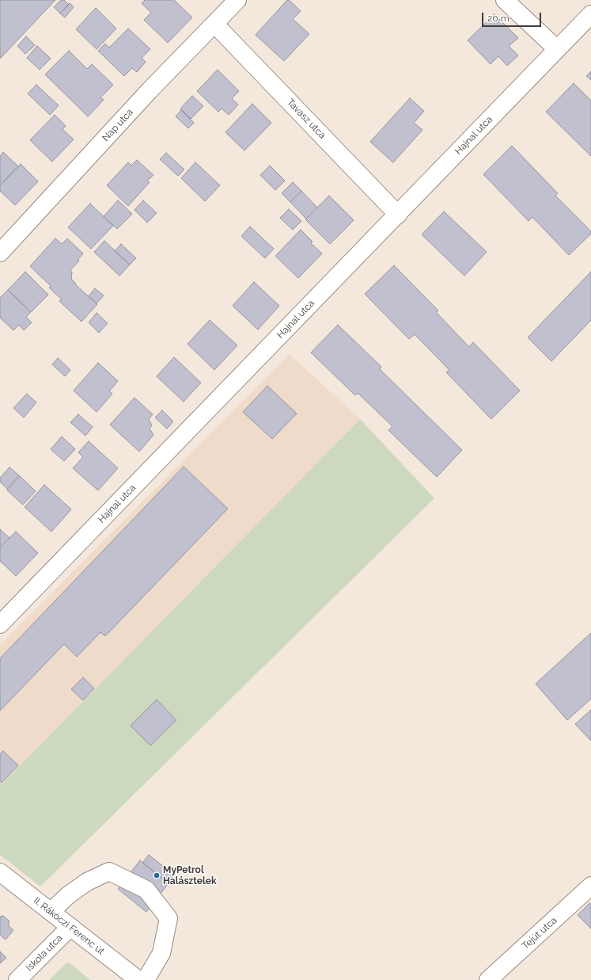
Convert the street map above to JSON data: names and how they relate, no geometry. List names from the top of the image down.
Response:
{
  "streets": {
    "street": [
      "Tavasz utca",
      "Nap utca",
      "Hajnal utca",
      "II. Rákóczi Ferenc út",
      "Tejút utca",
      "Iskola utca"
    ]
  },
  "crossings": [
    ["Tavasz utca", "Nap utca"],
    ["Tavasz utca", "Hajnal utca"],
    ["II. Rákóczi Ferenc út", "Iskola utca"]
  ],
  "places": ["MyPetrol Halásztelek"],
  "scale_bar": "20 m"
}
